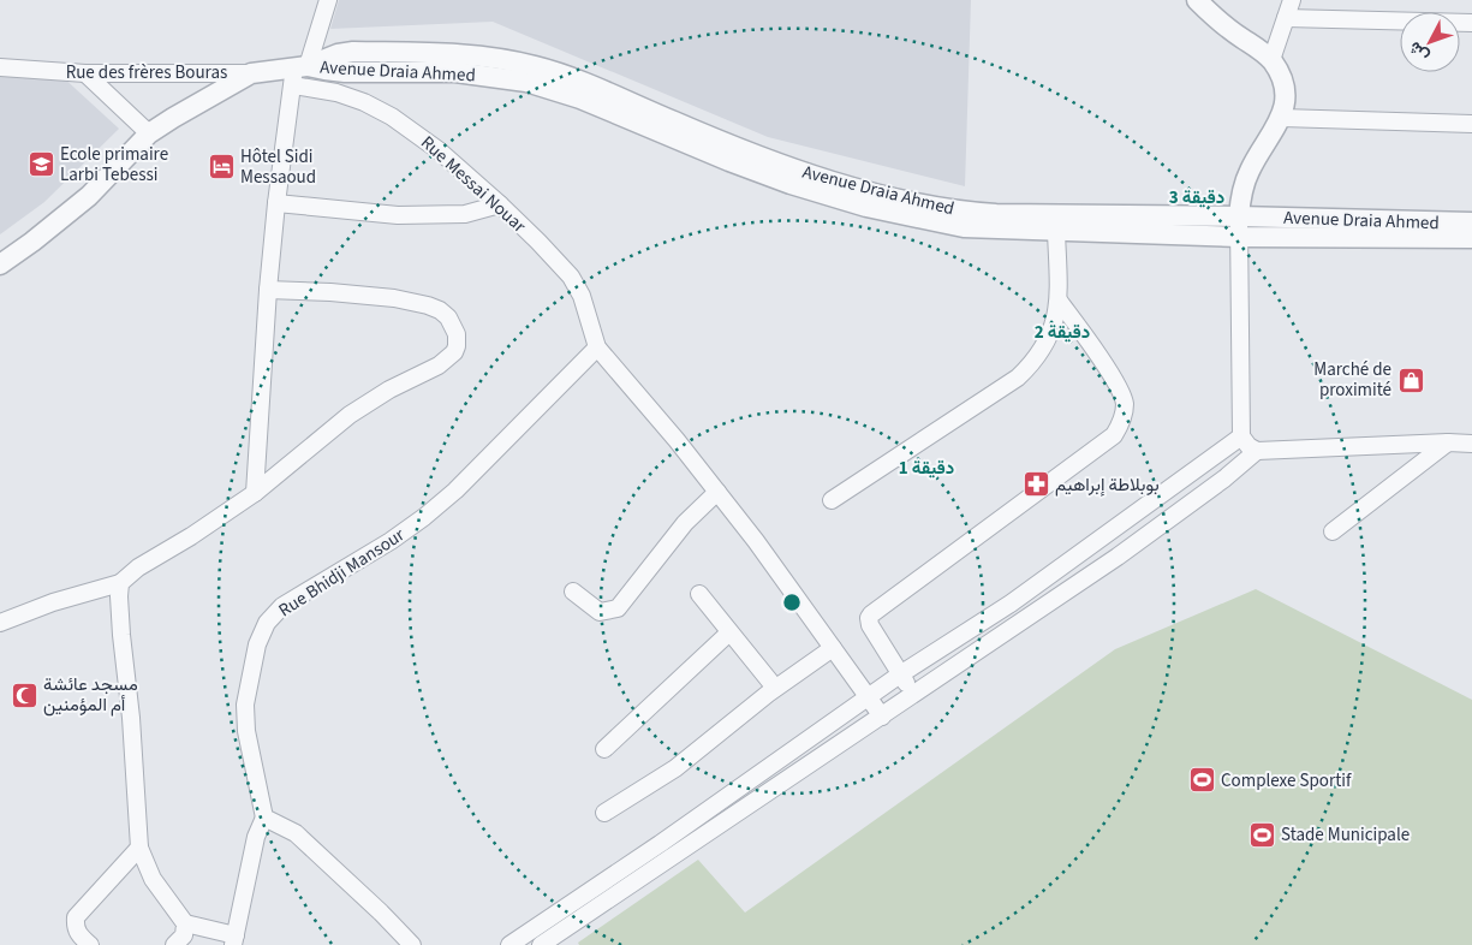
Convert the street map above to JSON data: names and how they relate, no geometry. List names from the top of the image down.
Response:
{
  "streets": {
    "street": [
      "Avenue Draia Ahmed",
      "Rue des frères Bouras",
      "Rue Messai Nouar",
      "Rue Bhidji Mansour"
    ]
  },
  "crossings": [
    ["Avenue Draia Ahmed", "Rue des frères Bouras"],
    ["Avenue Draia Ahmed", "Rue Messai Nouar"],
    ["Rue des frères Bouras", "Rue Messai Nouar"],
    ["Rue Messai Nouar", "Rue Bhidji Mansour"]
  ],
  "places": {
    "school or university": ["Ecole primaire Larbi Tebessi"],
    "hotel": ["Hôtel Sidi Messaoud"],
    "shop": ["Marché de proximité"],
    "pharmacy": ["بوبلاطة إبراهيم"],
    "mosque": ["مسجد عائشة أم المؤمنين"],
    "sports": ["Complexe Sportif", "Stade Municipale"]
  },
  "north": "bottom left",
  "rings": ["3 دقيقة", "2 دقيقة", "1 دقيقة"]
}
